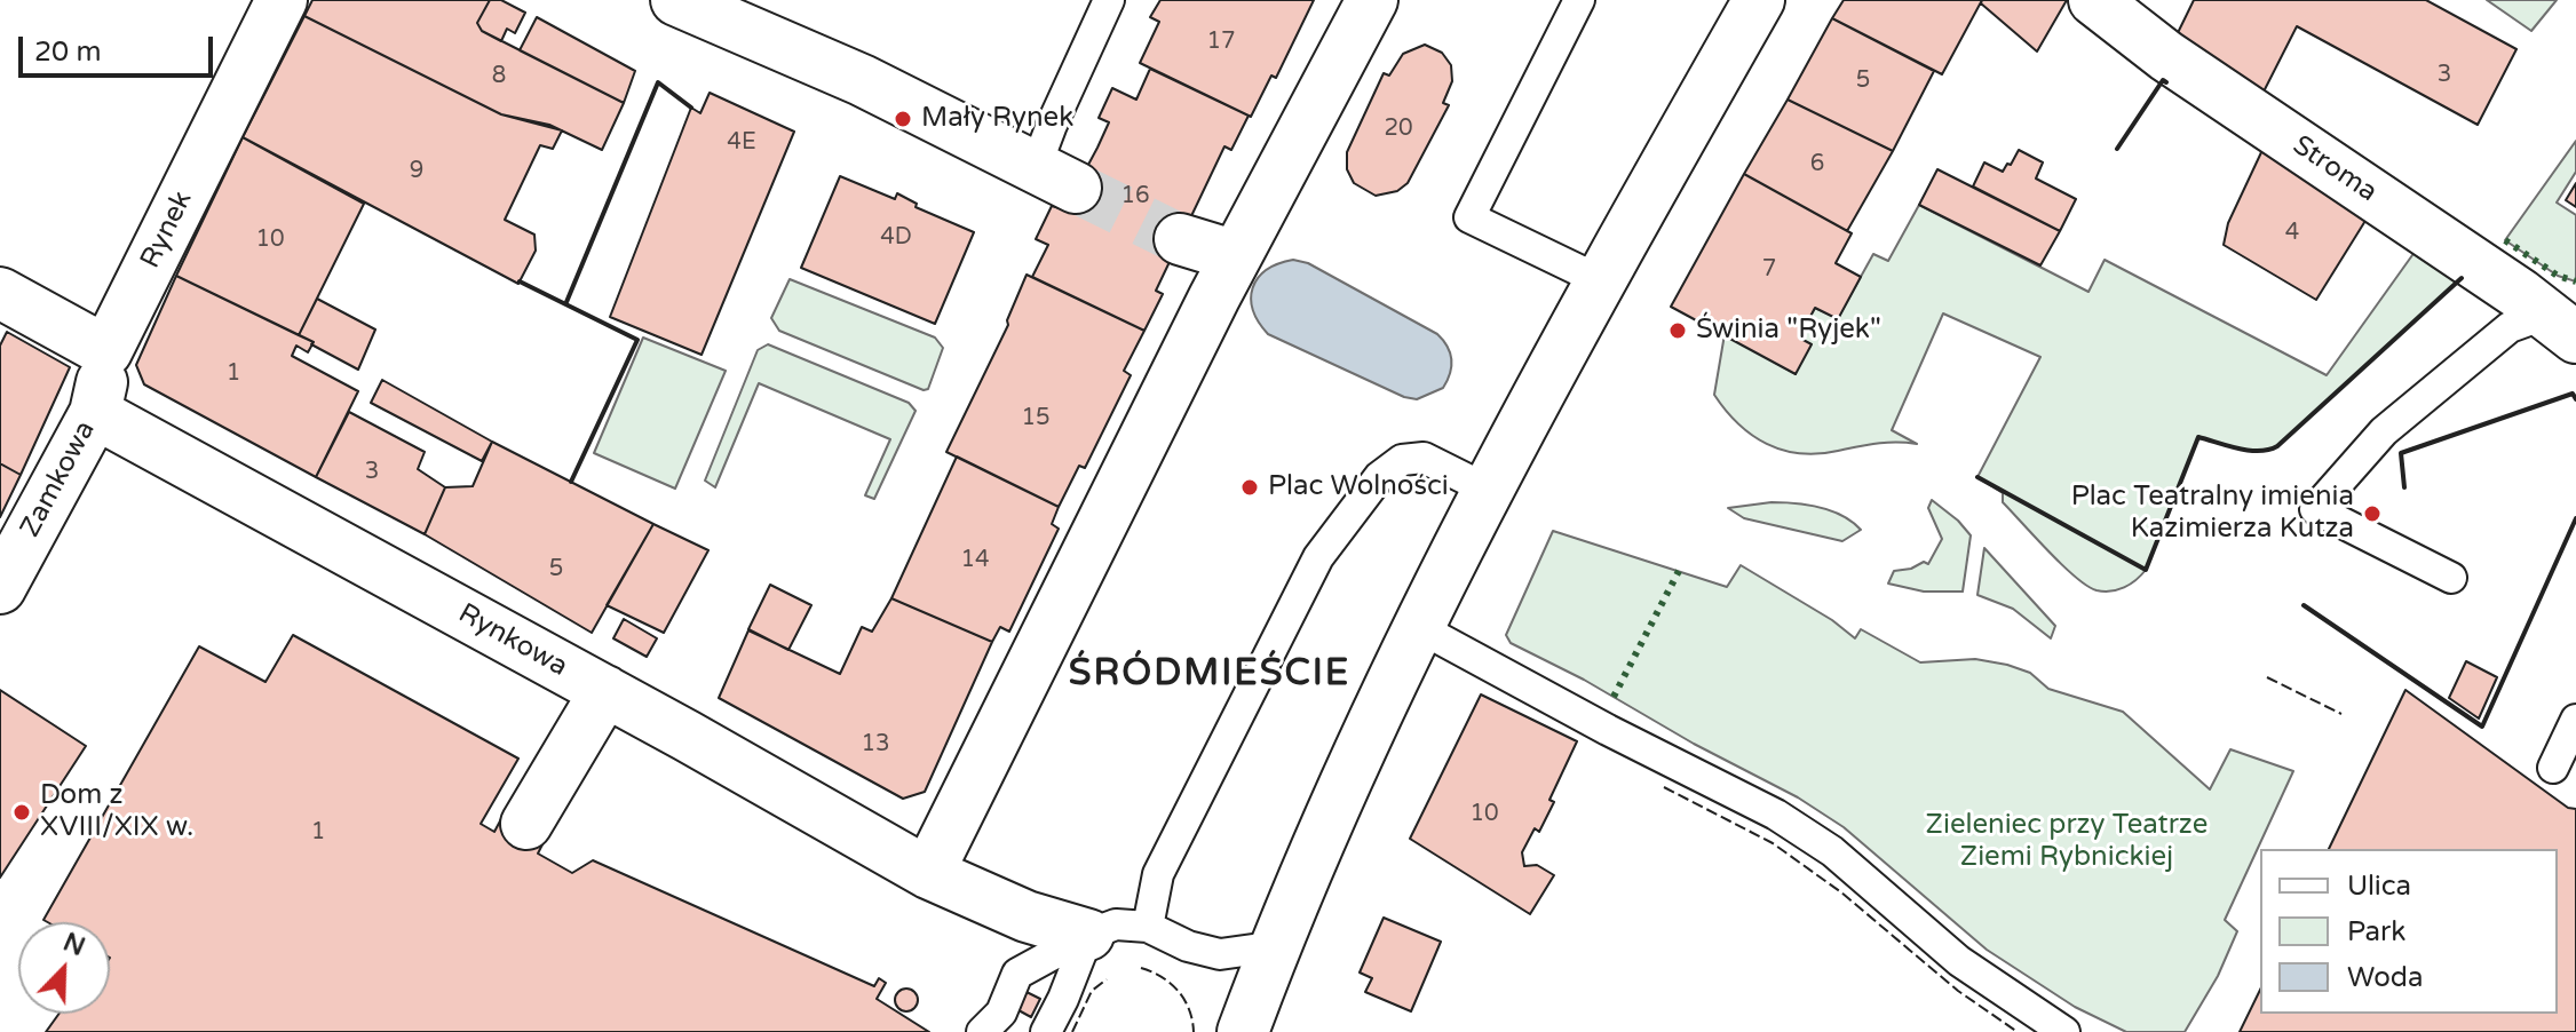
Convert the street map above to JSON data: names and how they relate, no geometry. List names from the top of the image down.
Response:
{
  "streets": {
    "street": [
      "Stroma",
      "Rynek",
      "Zamkowa",
      "Rynkowa"
    ]
  },
  "crossings": [
    ["Rynek", "Zamkowa"],
    ["Rynek", "Rynkowa"],
    ["Zamkowa", "Rynkowa"]
  ],
  "districts": ["ŚRÓDMIEŚCIE"],
  "parks": ["Zieleniec przy Teatrze Ziemi Rybnickiej"],
  "places": [
    "Mały Rynek",
    "Świnia \"Ryjek\"",
    "Plac Wolności",
    "Plac Teatralny imienia Kazimierza Kutza",
    "Dom z XVIII/XIX w."
  ],
  "house_numbers": [
    "17",
    "3",
    "8",
    "5",
    "20",
    "4E",
    "6",
    "9",
    "16",
    "4",
    "4D",
    "10",
    "7",
    "1",
    "15",
    "3",
    "14",
    "5",
    "13",
    "10",
    "1"
  ],
  "legend": ["Ulica", "Park", "Woda"],
  "scale_bar": "20 m",
  "north": "top right"
}
